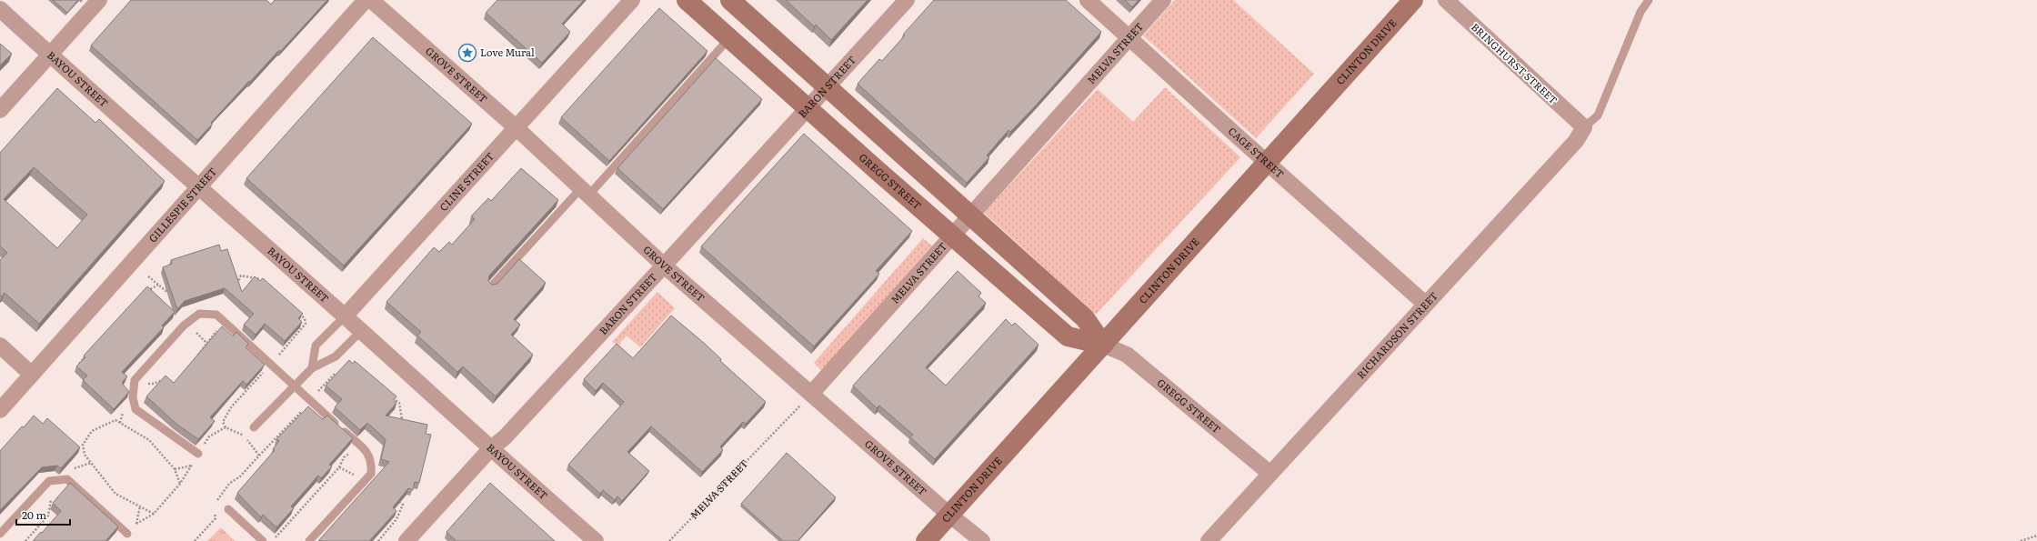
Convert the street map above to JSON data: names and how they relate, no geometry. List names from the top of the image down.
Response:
{
  "streets": {
    "street": [
      "CLINTON DRIVE",
      "MELVA STREET",
      "BRINGHURST STREET",
      "GROVE STREET",
      "BAYOU STREET",
      "BARON STREET",
      "CAGE STREET",
      "GREGG STREET",
      "CLINE STREET",
      "GILLESPIE STREET",
      "RICHARDSON STREET"
    ]
  },
  "crossings": [
    ["CLINTON DRIVE", "GROVE STREET"],
    ["CLINTON DRIVE", "CAGE STREET"],
    ["CLINTON DRIVE", "GREGG STREET"],
    ["MELVA STREET", "GROVE STREET"],
    ["MELVA STREET", "CAGE STREET"],
    ["MELVA STREET", "GREGG STREET"],
    ["BRINGHURST STREET", "RICHARDSON STREET"],
    ["GROVE STREET", "BARON STREET"],
    ["GROVE STREET", "CLINE STREET"],
    ["BAYOU STREET", "BARON STREET"],
    ["BAYOU STREET", "CLINE STREET"],
    ["BAYOU STREET", "GILLESPIE STREET"],
    ["BARON STREET", "GREGG STREET"],
    ["CAGE STREET", "RICHARDSON STREET"],
    ["GREGG STREET", "RICHARDSON STREET"]
  ],
  "places": {
    "place": ["Love Mural"]
  },
  "scale_bar": "20 m"
}
